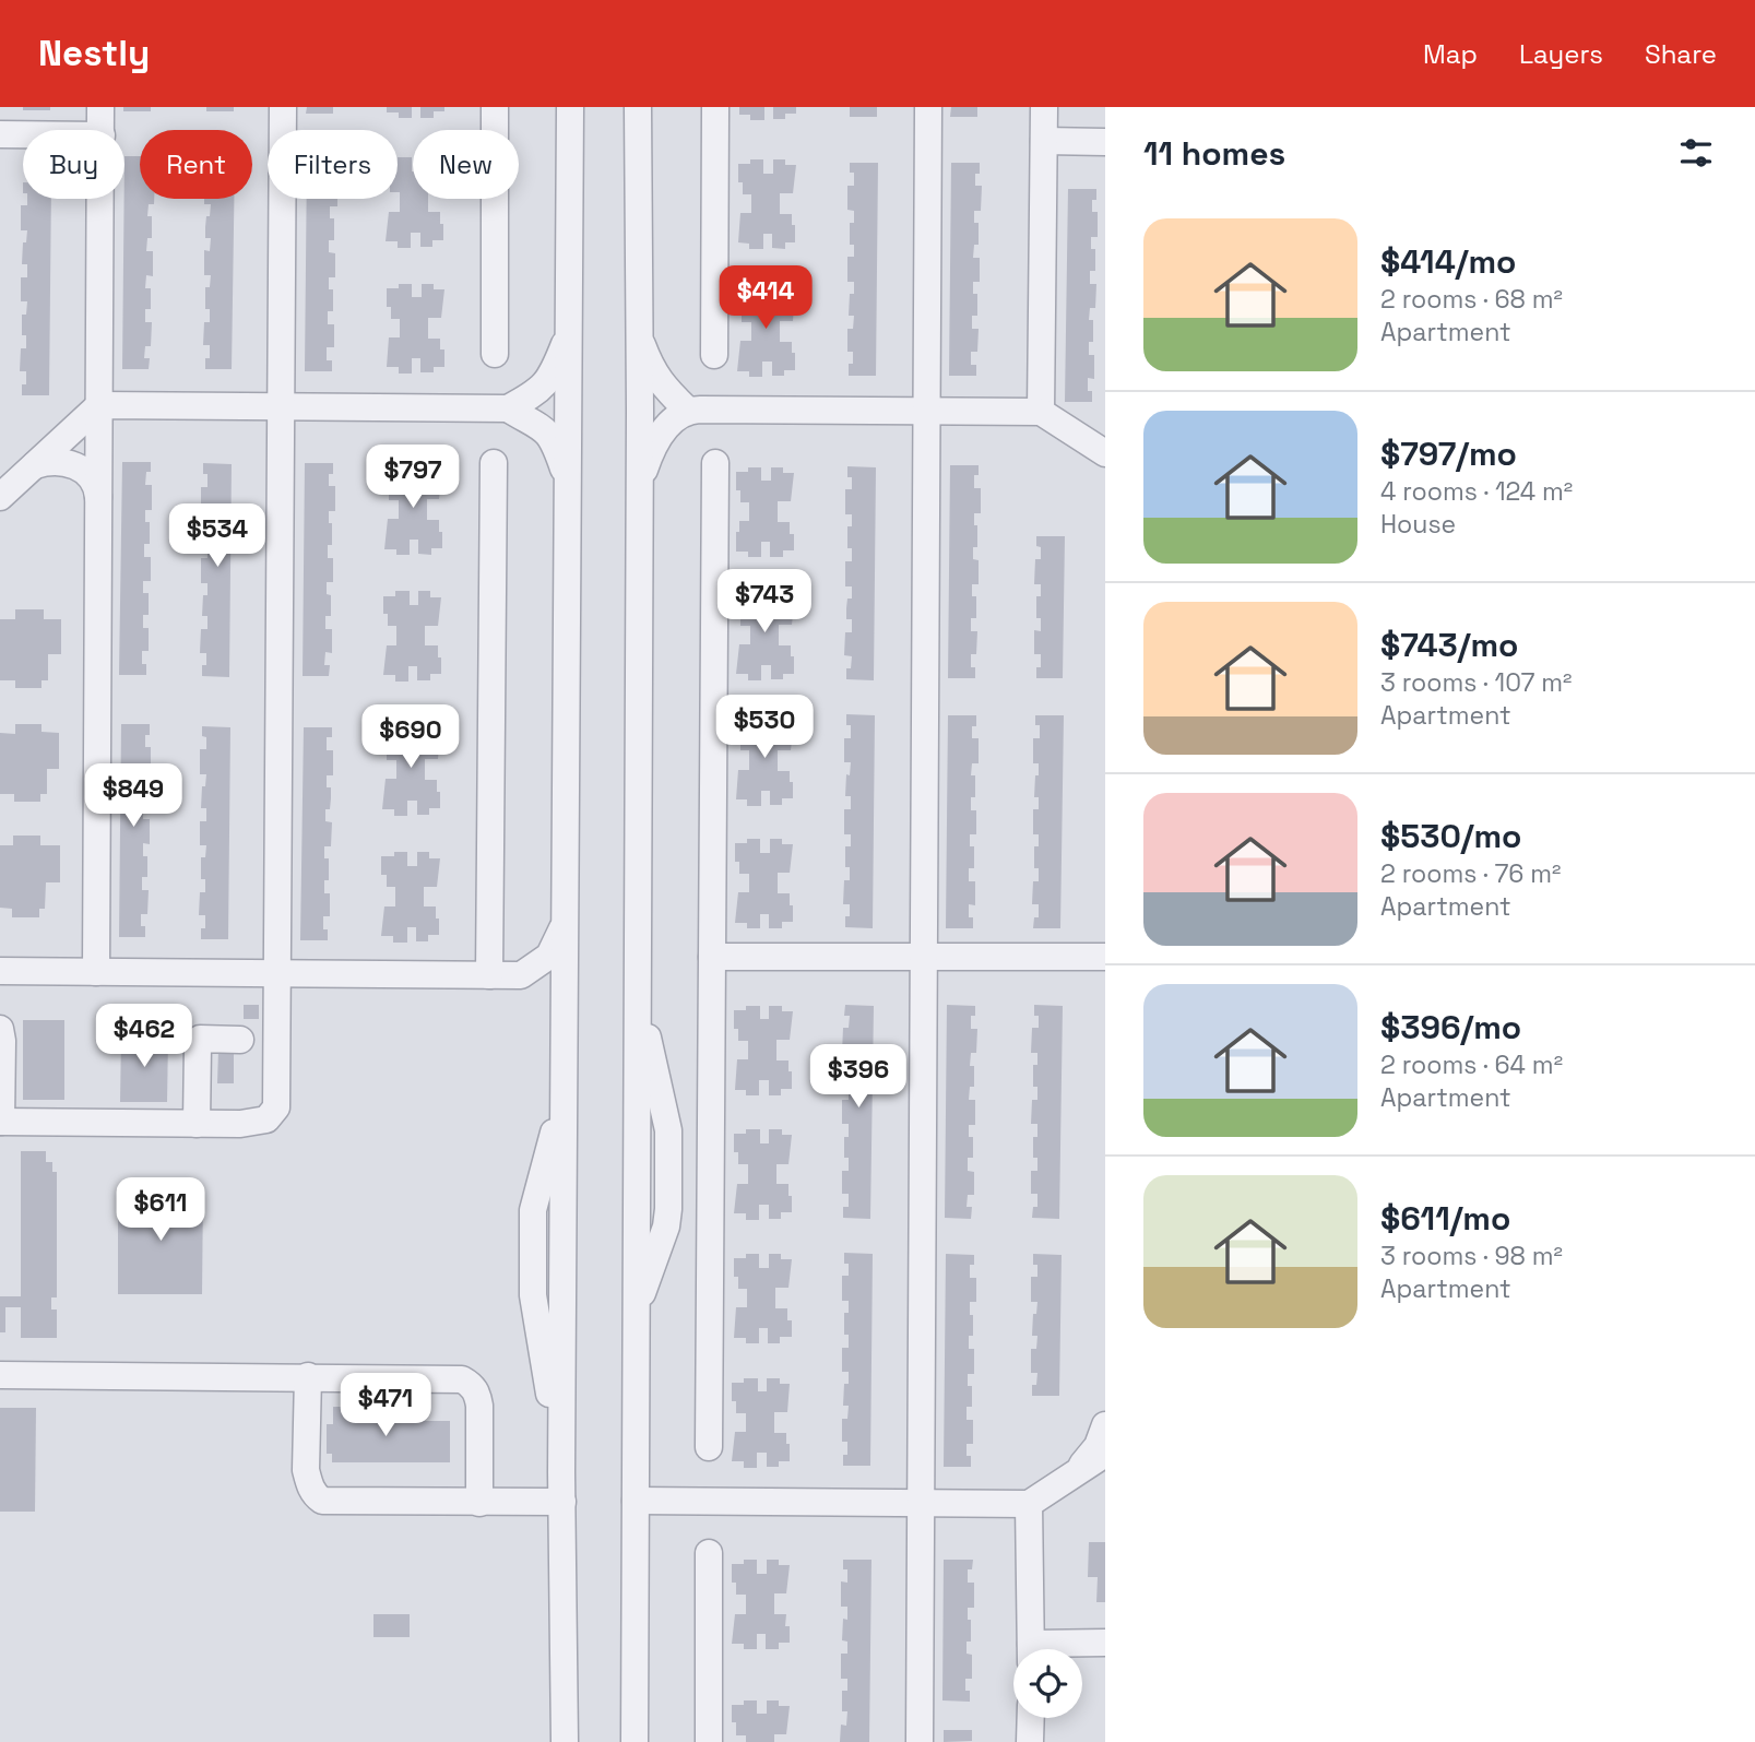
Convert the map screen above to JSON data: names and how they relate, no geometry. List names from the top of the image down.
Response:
{
  "page": {
    "header": "Nestly",
    "nav": ["Map", "Layers", "Share"],
    "heading": "11 homes",
    "chip": [
      "Buy",
      "Rent",
      "Filters",
      "New"
    ],
    "list": [
      {
        "name": "$414/mo",
        "note": "2 rooms · 68 m² · Apartment"
      },
      {
        "name": "$797/mo",
        "note": "4 rooms · 124 m² · House"
      },
      {
        "name": "$743/mo",
        "note": "3 rooms · 107 m² · Apartment"
      },
      {
        "name": "$530/mo",
        "note": "2 rooms · 76 m² · Apartment"
      },
      {
        "name": "$396/mo",
        "note": "2 rooms · 64 m² · Apartment"
      },
      {
        "name": "$611/mo",
        "note": "3 rooms · 98 m² · Apartment"
      }
    ],
    "price": [
      "$414",
      "$797",
      "$534",
      "$743",
      "$530",
      "$690",
      "$849",
      "$462",
      "$396",
      "$611",
      "$471"
    ]
  }
}
